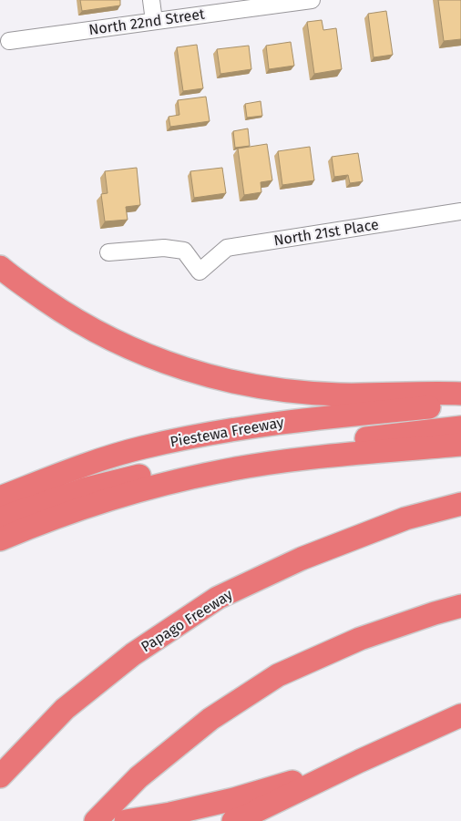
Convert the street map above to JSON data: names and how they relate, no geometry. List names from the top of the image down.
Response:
{
  "streets": {
    "highway": ["Piestewa Freeway", "Papago Freeway"],
    "street": ["North 22nd Street", "North 21st Place"]
  }
}
